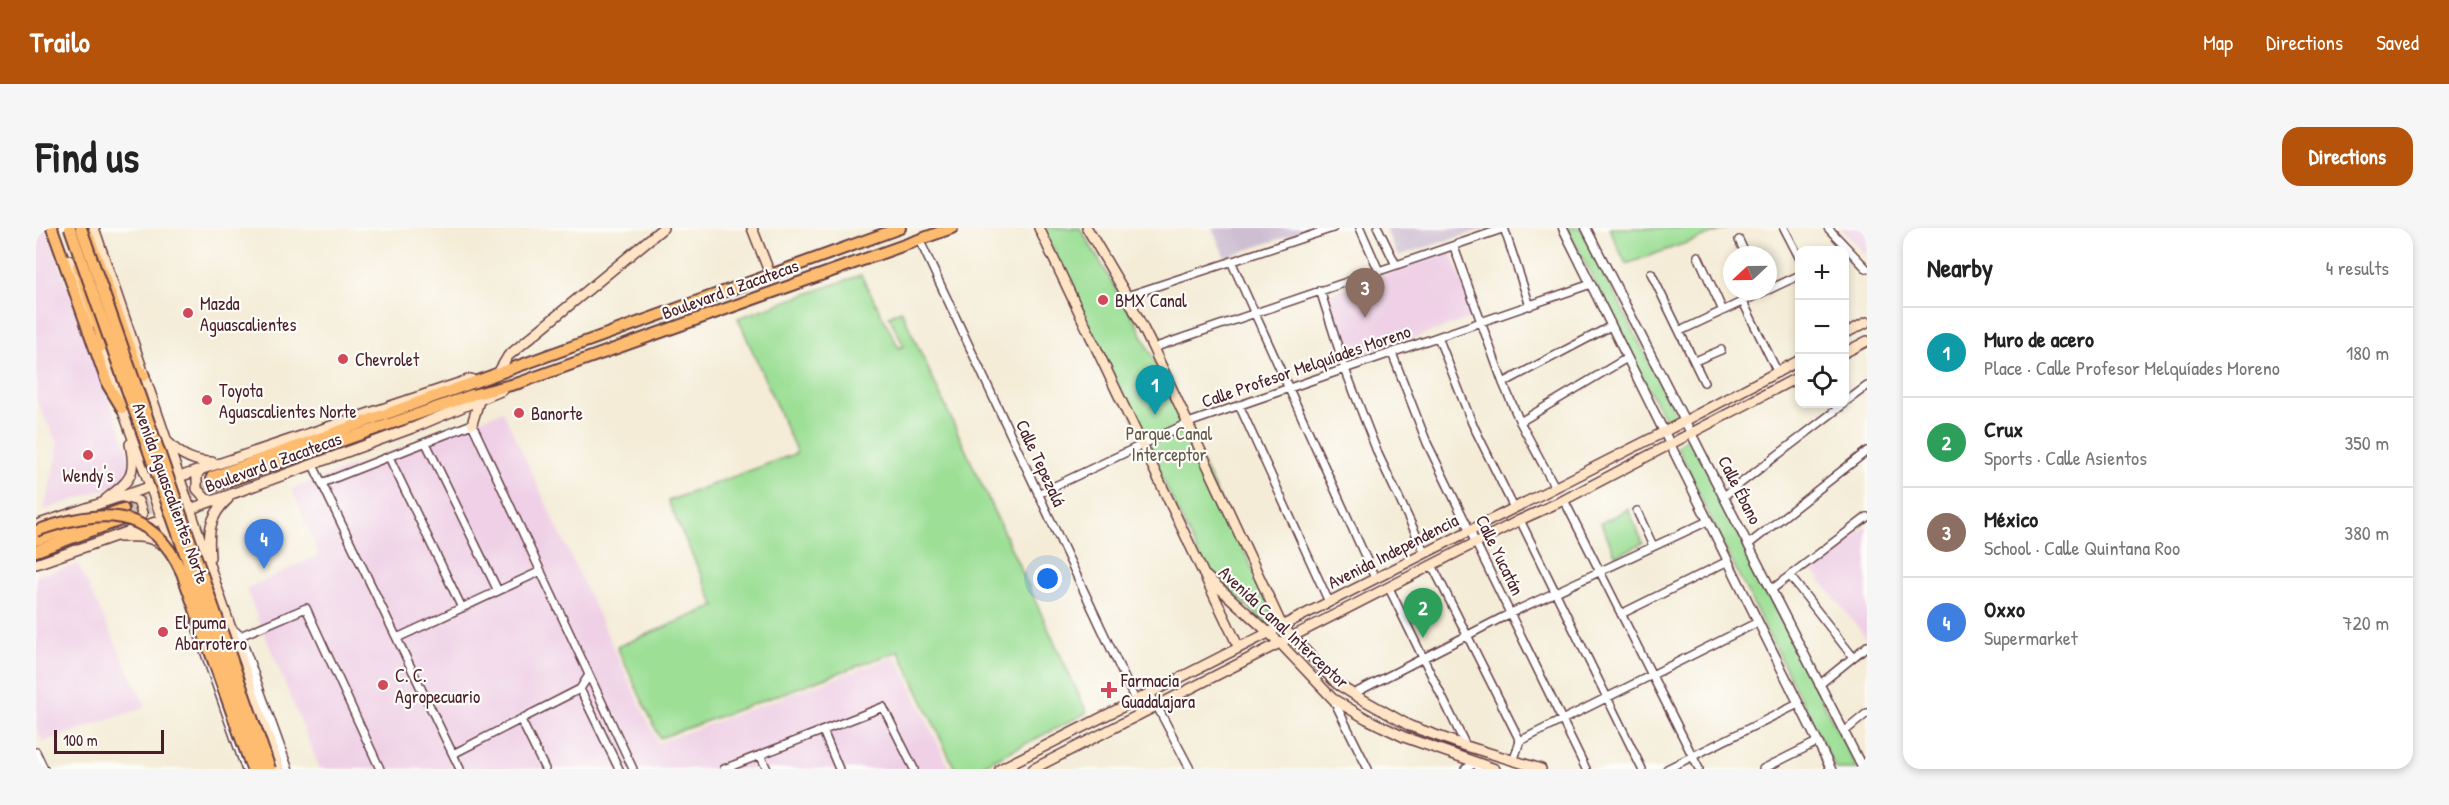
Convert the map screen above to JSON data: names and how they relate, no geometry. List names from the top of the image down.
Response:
{
  "streets": {
    "main road": [
      "Boulevard a Zacatecas",
      "Avenida Aguascalientes Norte",
      "Avenida Independencia",
      "Avenida Canal Interceptor"
    ],
    "street": [
      "Calle Profesor Melquíades Moreno",
      "Calle Tepezalá",
      "Calle Ébano",
      "Calle Yucatán"
    ]
  },
  "crossings": [
    ["Boulevard a Zacatecas", "Calle Tepezalá"],
    ["Boulevard a Zacatecas", "Avenida Aguascalientes Norte"],
    ["Calle Profesor Melquíades Moreno", "Calle Tepezalá"],
    ["Calle Profesor Melquíades Moreno", "Calle Yucatán"],
    ["Calle Profesor Melquíades Moreno", "Avenida Canal Interceptor"],
    ["Calle Tepezalá", "Avenida Independencia"],
    ["Calle Ébano", "Avenida Independencia"],
    ["Avenida Independencia", "Calle Yucatán"],
    ["Avenida Independencia", "Avenida Canal Interceptor"]
  ],
  "parks": ["Parque Canal Interceptor"],
  "places": {
    "other": [
      "BMX Canal",
      "Mazda Aguascalientes",
      "Chevrolet",
      "Toyota Aguascalientes Norte",
      "Banorte",
      "Wendy's",
      "El puma Abarrotero",
      "C. C. Agropecuario"
    ],
    "health": ["Farmacia Guadalajara"]
  },
  "scale_bar": "100 m",
  "north": "left",
  "page": {
    "header": "Trailo",
    "nav": ["Map", "Directions", "Saved"],
    "buttons": "Directions",
    "title": "Find us",
    "heading": ["Nearby", "4 results"],
    "map_buttons": ["+", "−"],
    "pins": [
      "3",
      "1",
      "4",
      "2"
    ],
    "list": [
      {
        "mark": "1",
        "name": "Muro de acero",
        "note": "Place · Calle Profesor Melquíades Moreno",
        "value": "180 m"
      },
      {
        "mark": "2",
        "name": "Crux",
        "note": "Sports · Calle Asientos",
        "value": "350 m"
      },
      {
        "mark": "3",
        "name": "México",
        "note": "School · Calle Quintana Roo",
        "value": "380 m"
      },
      {
        "mark": "4",
        "name": "Oxxo",
        "note": "Supermarket",
        "value": "720 m"
      }
    ],
    "scale": "100 m"
  }
}
